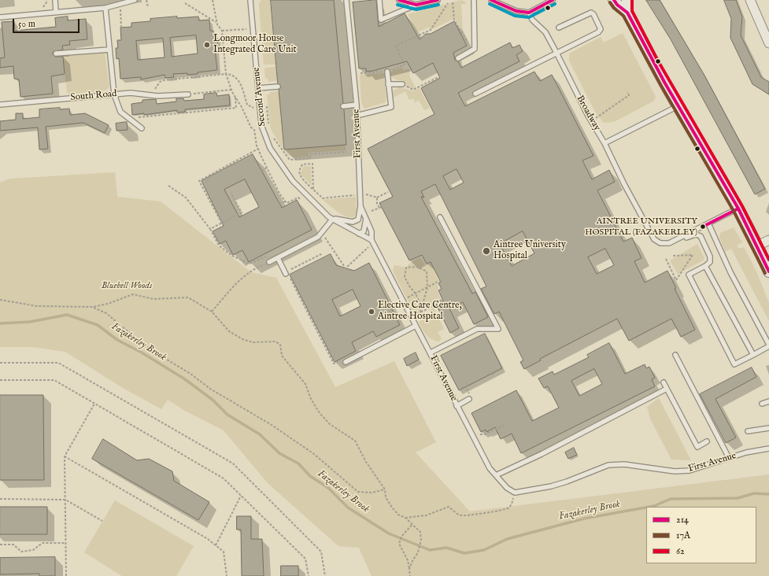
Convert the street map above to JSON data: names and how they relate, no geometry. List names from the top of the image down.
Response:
{
  "streets": {
    "lane": [
      "South Road",
      "Second Avenue",
      "Broadway",
      "First Avenue"
    ]
  },
  "crossings": [
    ["Second Avenue", "First Avenue"]
  ],
  "water": ["Fazakerley Brook"],
  "parks": ["Bluebell Woods"],
  "places": [
    "Longmoor House Integrated Care Unit",
    "AINTREE UNIVERSITY HOSPITAL (FAZAKERLEY)",
    "Aintree University Hospital",
    "Elective Care Centre, Aintree Hospital"
  ],
  "lines": ["transit line 214", "transit line 62", "transit line 17A"],
  "legend": ["214", "17A", "62"],
  "scale_bar": "50 m"
}
